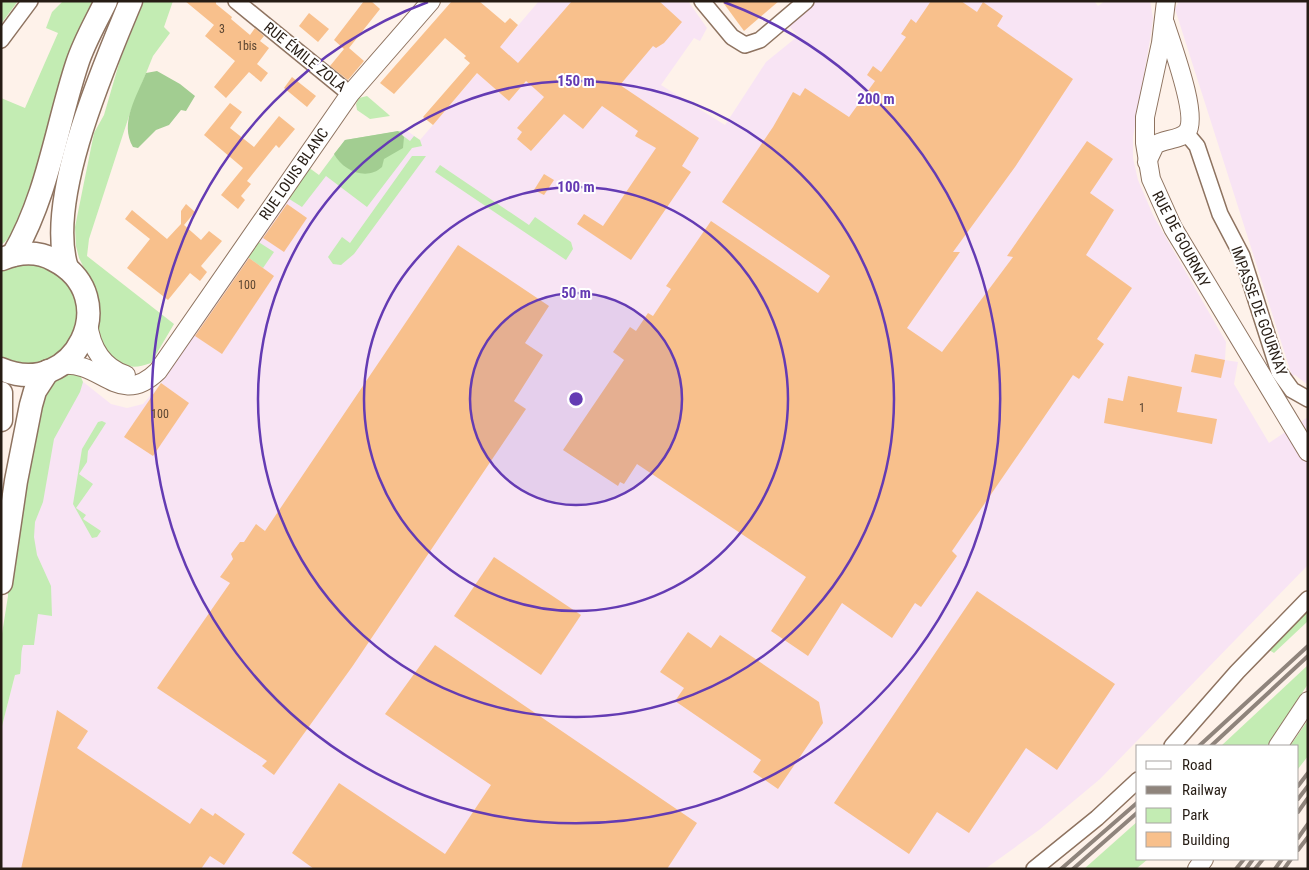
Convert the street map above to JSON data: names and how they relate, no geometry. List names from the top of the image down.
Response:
{
  "streets": {
    "street": [
      "RUE ÉMILE ZOLA",
      "RUE LOUIS BLANC",
      "RUE DE GOURNAY",
      "IMPASSE DE GOURNAY"
    ]
  },
  "crossings": [
    ["RUE ÉMILE ZOLA", "RUE LOUIS BLANC"],
    ["RUE DE GOURNAY", "IMPASSE DE GOURNAY"]
  ],
  "house_numbers": [
    "3",
    "1bis",
    "100",
    "1",
    "100"
  ],
  "legend": [
    "Road",
    "Railway",
    "Park",
    "Building"
  ],
  "rings": [
    "150 m",
    "200 m",
    "100 m",
    "50 m"
  ]
}
